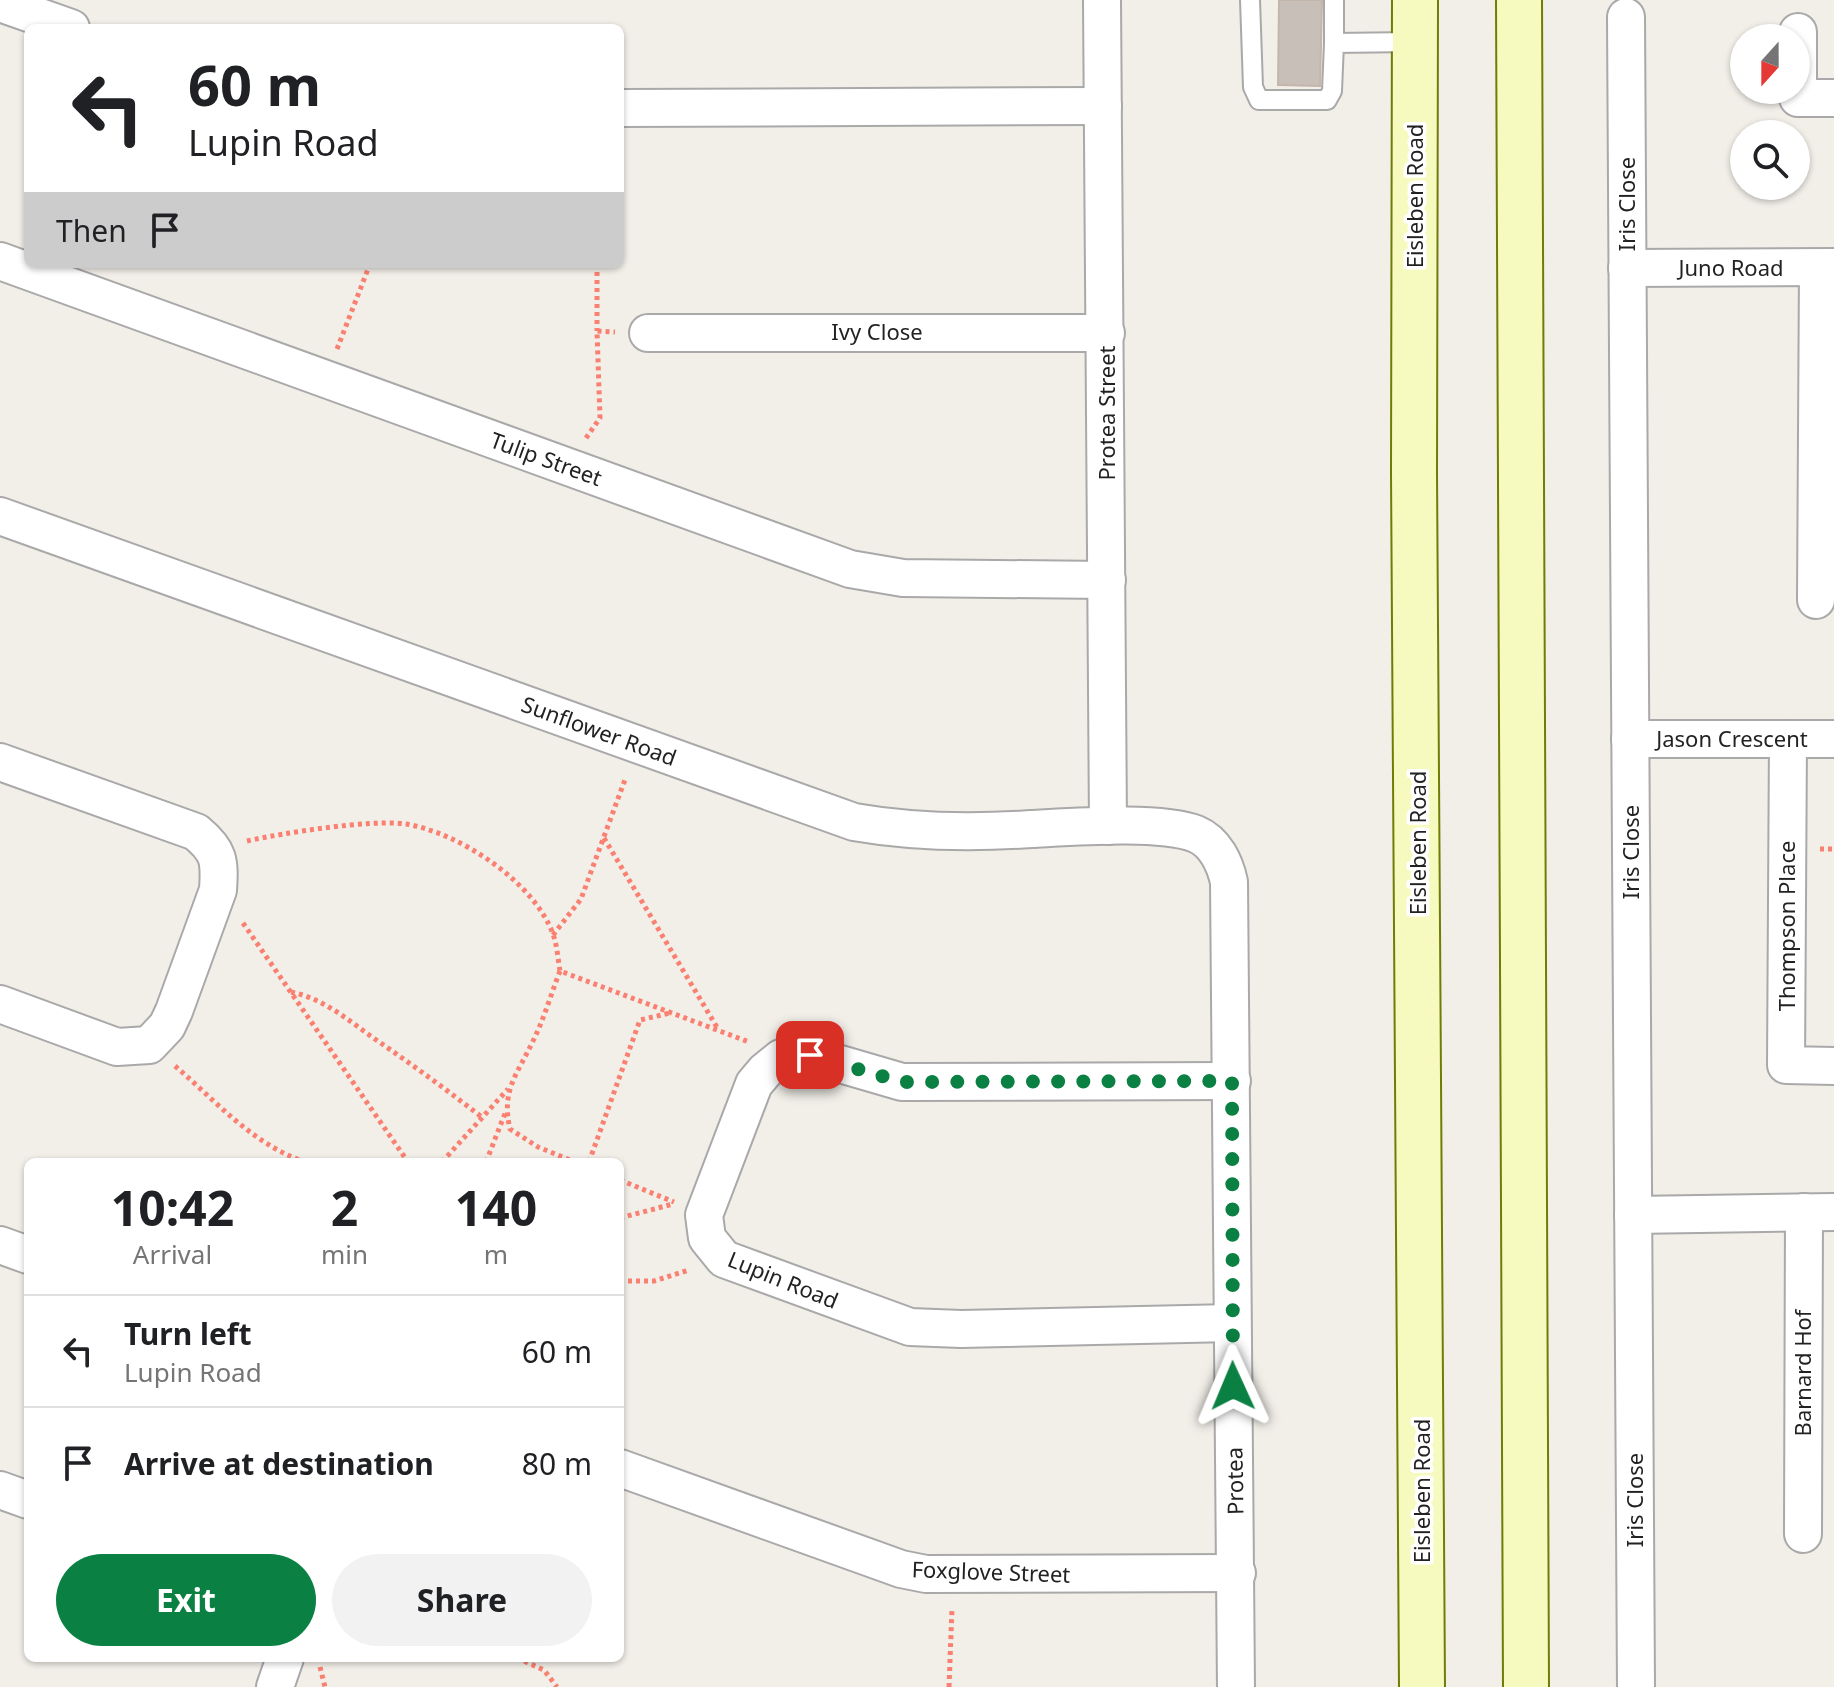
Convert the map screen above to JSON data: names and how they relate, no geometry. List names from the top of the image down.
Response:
{
  "streets": {
    "main road": ["Eisleben Road"],
    "street": [
      "Iris Close",
      "Juno Road",
      "Ivy Close",
      "Protea Street",
      "Tulip Street",
      "Sunflower Road",
      "Jason Crescent",
      "Thompson Place",
      "Lupin Road",
      "Barnard Hof",
      "Protea",
      "Foxglove Street"
    ]
  },
  "crossings": [
    ["Iris Close", "Juno Road"],
    ["Iris Close", "Jason Crescent"],
    ["Ivy Close", "Protea Street"],
    ["Protea Street", "Tulip Street"],
    ["Protea Street", "Sunflower Road"],
    ["Sunflower Road", "Protea"],
    ["Jason Crescent", "Thompson Place"],
    ["Lupin Road", "Protea"],
    ["Protea", "Foxglove Street"]
  ],
  "north": "bottom",
  "page": {
    "turn": ["60 m", "Lupin Road"],
    "then": "Then",
    "eta": [
      "10:42",
      "Arrival",
      "2",
      "min",
      "140",
      "m"
    ],
    "list": [
      {
        "name": "Turn left",
        "note": "Lupin Road",
        "value": "60 m"
      },
      {
        "name": "Arrive at destination",
        "value": "80 m"
      }
    ],
    "buttons": ["Exit", "Share"]
  }
}
